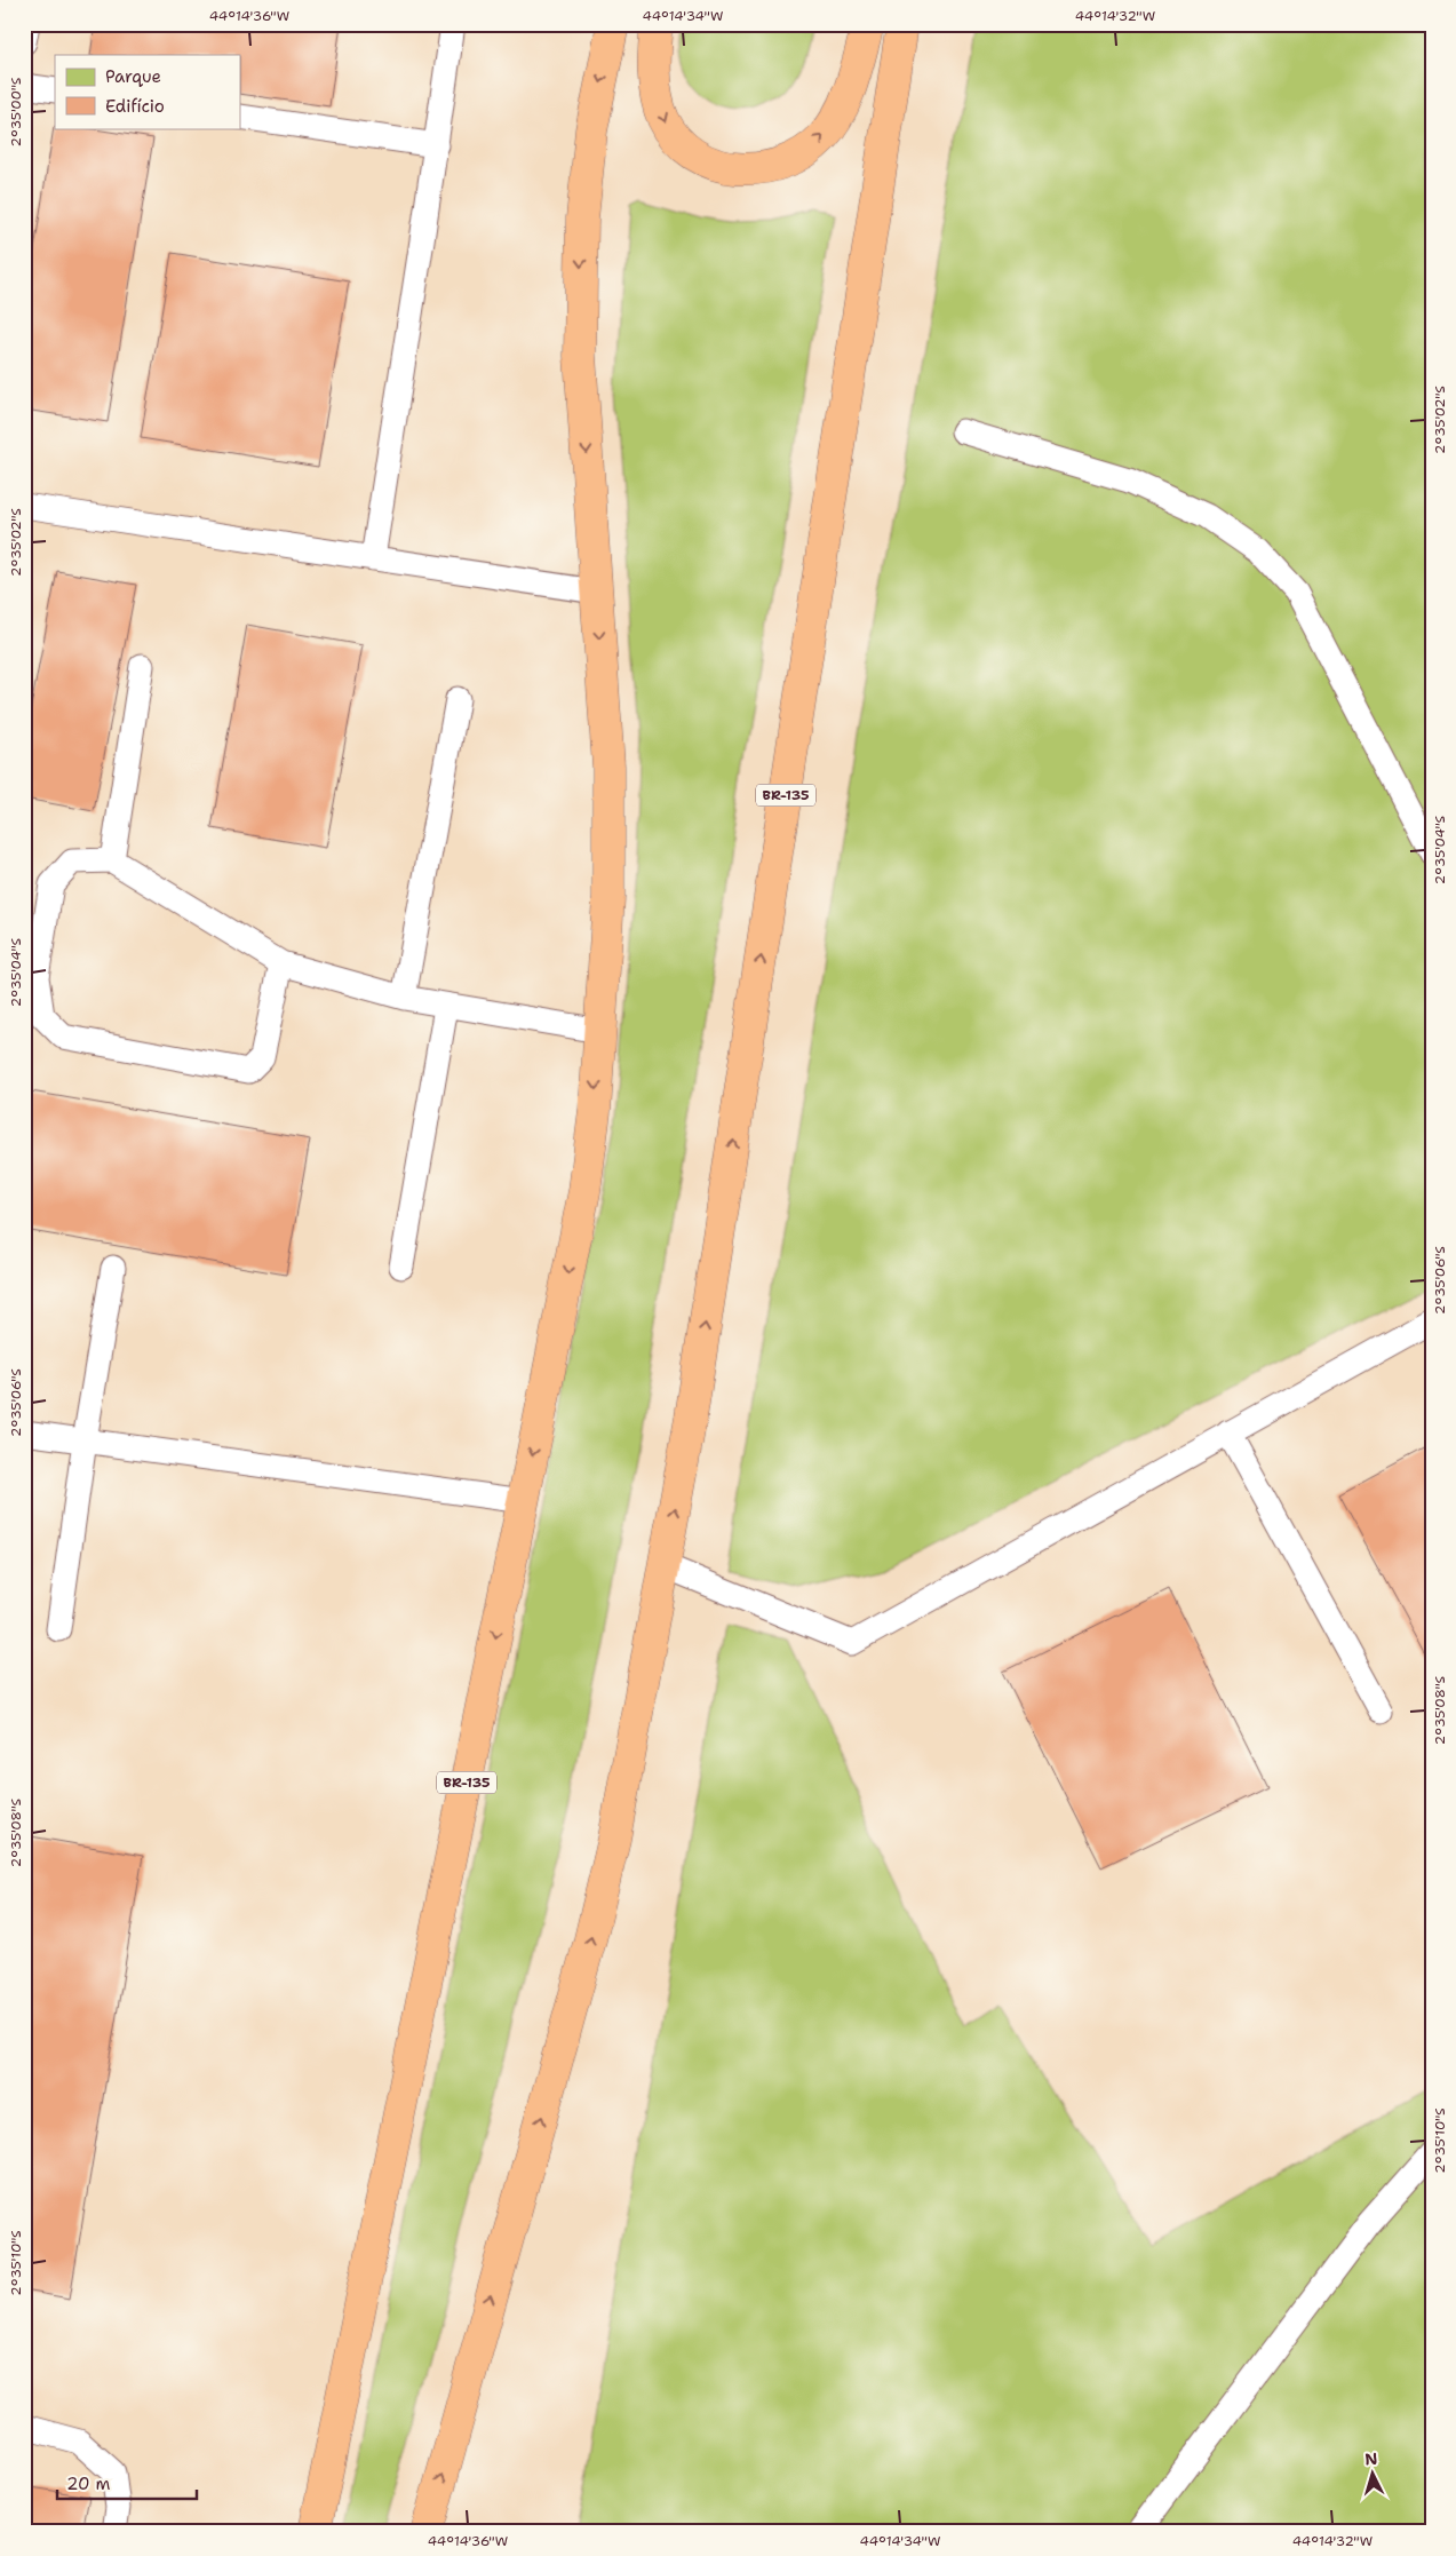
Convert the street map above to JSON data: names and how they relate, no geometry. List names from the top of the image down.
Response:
{
  "streets": {
    "highway": ["BR-135"]
  },
  "legend": ["Parque", "Edifício"],
  "scale_bar": "20 m",
  "north": "top",
  "coordinates": [
    "44°14'36\"W",
    "44°14'34\"W",
    "44°14'32\"W",
    "2°35'00\"S",
    "2°35'02\"S",
    "2°35'04\"S",
    "2°35'06\"S",
    "2°35'08\"S",
    "2°35'10\"S"
  ]
}
